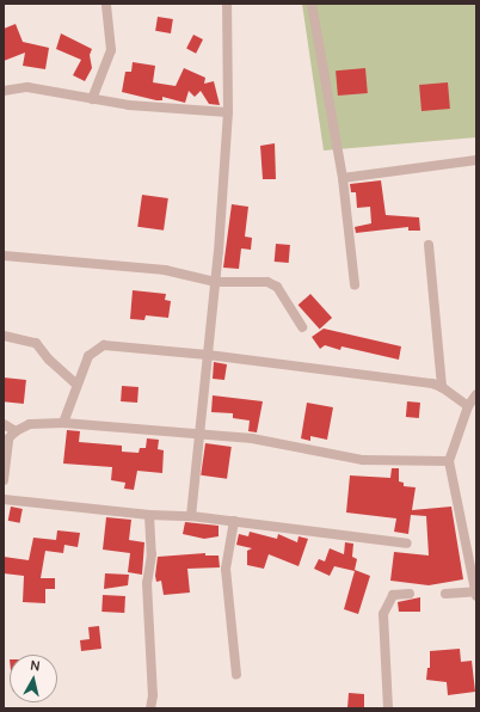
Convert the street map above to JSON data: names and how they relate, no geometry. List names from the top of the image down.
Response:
{
  "north": "top"
}
